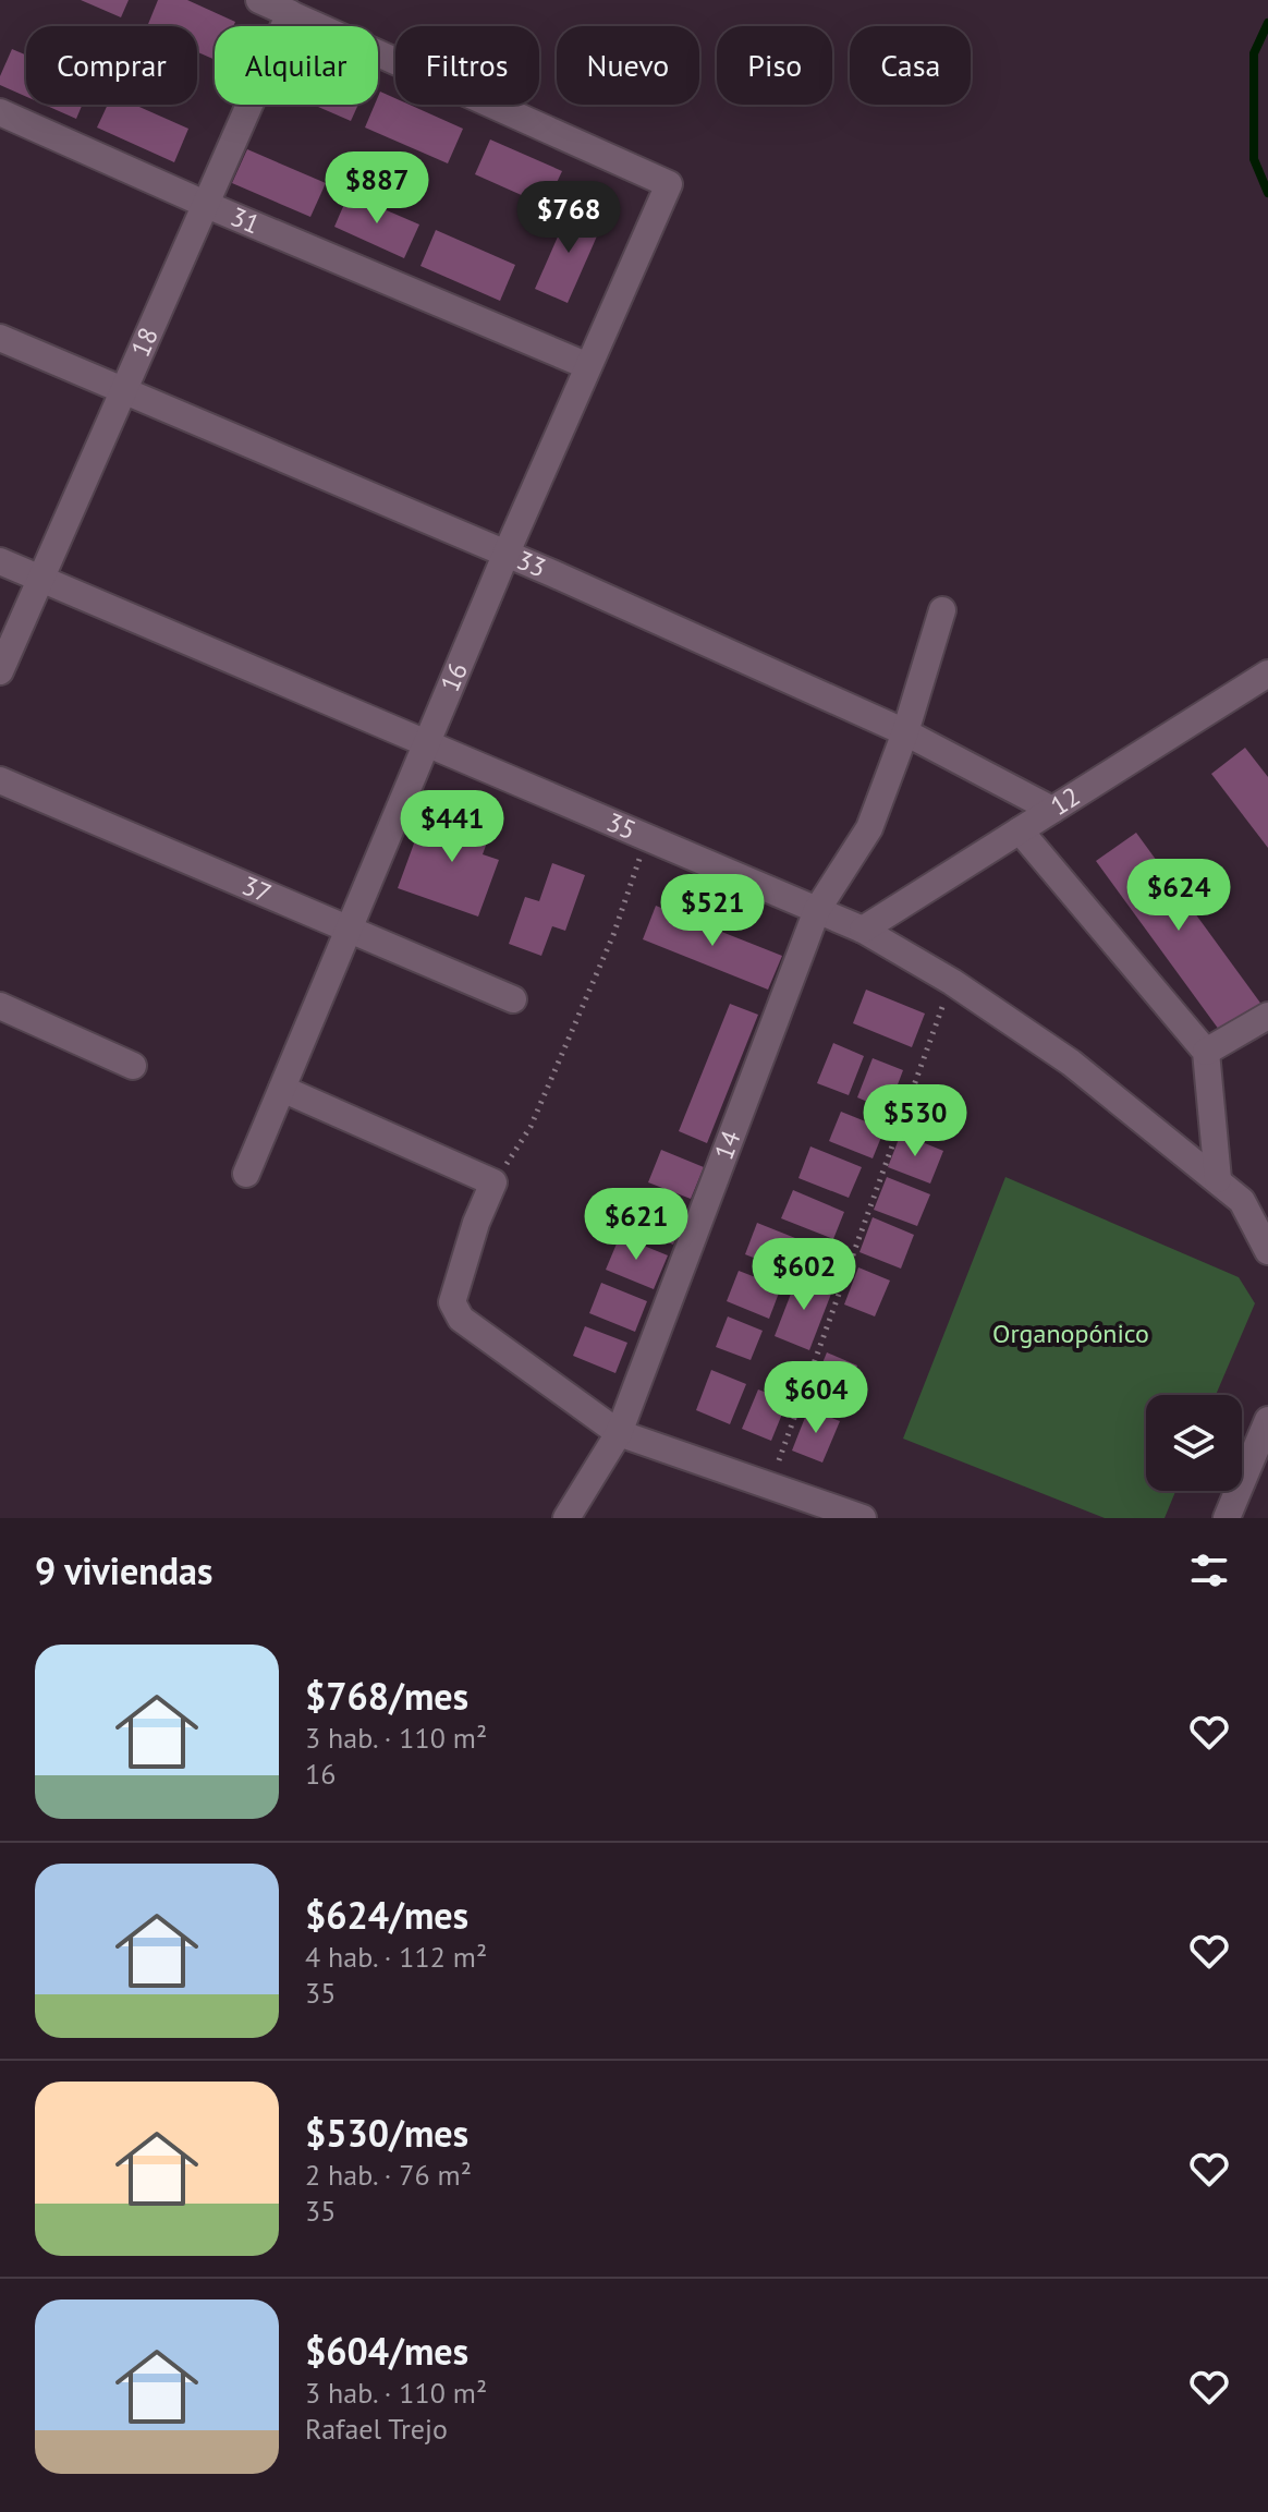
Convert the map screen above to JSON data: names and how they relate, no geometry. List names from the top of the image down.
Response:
{
  "streets": {
    "street": [
      "31",
      "18",
      "33",
      "16",
      "12",
      "35",
      "37",
      "14"
    ]
  },
  "crossings": [
    ["31", "18"],
    ["31", "16"],
    ["18", "33"],
    ["18", "16"],
    ["18", "35"],
    ["33", "16"],
    ["33", "12"],
    ["33", "14"],
    ["16", "35"],
    ["16", "37"],
    ["12", "35"],
    ["35", "14"]
  ],
  "parks": ["Organopónico"],
  "page": {
    "chip": [
      "Comprar",
      "Alquilar",
      "Filtros",
      "Nuevo",
      "Piso",
      "Casa"
    ],
    "price": [
      "$887",
      "$768",
      "$441",
      "$624",
      "$521",
      "$530",
      "$621",
      "$602",
      "$604"
    ],
    "heading": "9 viviendas",
    "list": [
      {
        "name": "$768/mes",
        "note": "3 hab. · 110 m² · 16"
      },
      {
        "name": "$624/mes",
        "note": "4 hab. · 112 m² · 35"
      },
      {
        "name": "$530/mes",
        "note": "2 hab. · 76 m² · 35"
      },
      {
        "name": "$604/mes",
        "note": "3 hab. · 110 m² · Rafael Trejo"
      }
    ]
  }
}
